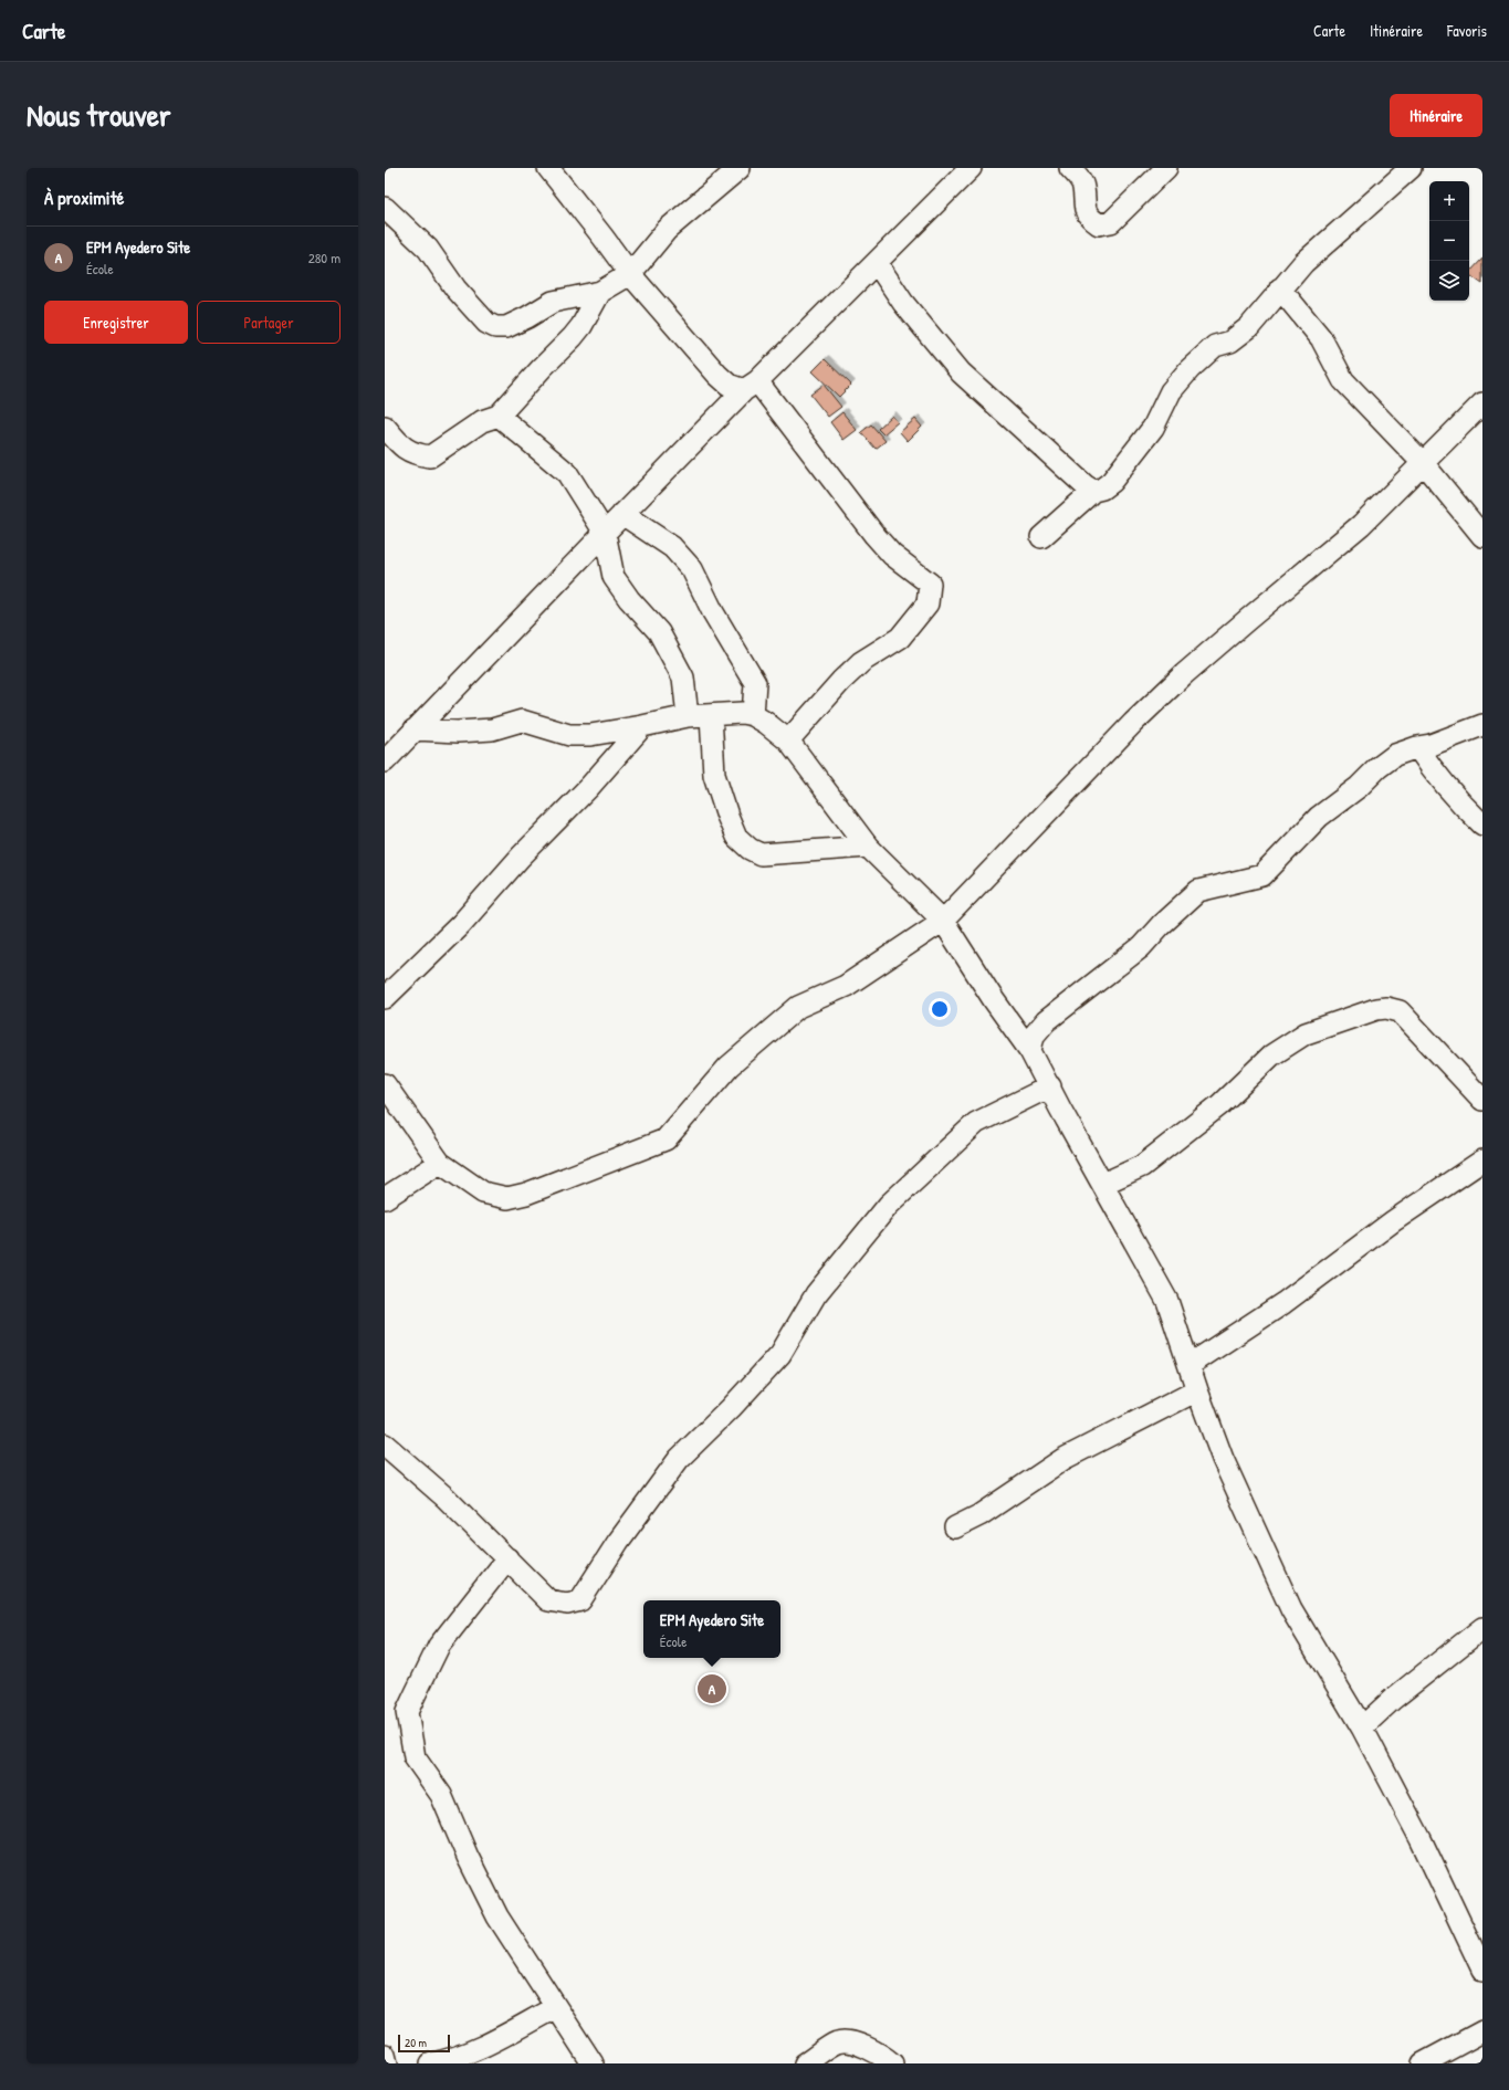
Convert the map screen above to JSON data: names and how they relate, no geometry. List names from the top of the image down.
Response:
{
  "scale_bar": "20 m",
  "page": {
    "header": "Carte",
    "nav": ["Carte", "Itinéraire", "Favoris"],
    "title": "Nous trouver",
    "buttons": [
      "Itinéraire",
      ["Enregistrer", "Partager"]
    ],
    "heading": "À proximité",
    "map_buttons": ["+", "−"],
    "list": [
      {
        "mark": "A",
        "name": "EPM Ayedero Site",
        "note": "École",
        "value": "280 m"
      }
    ],
    "popup": ["EPM Ayedero Site", "École"],
    "pins": "A",
    "scale": "20 m"
  }
}
